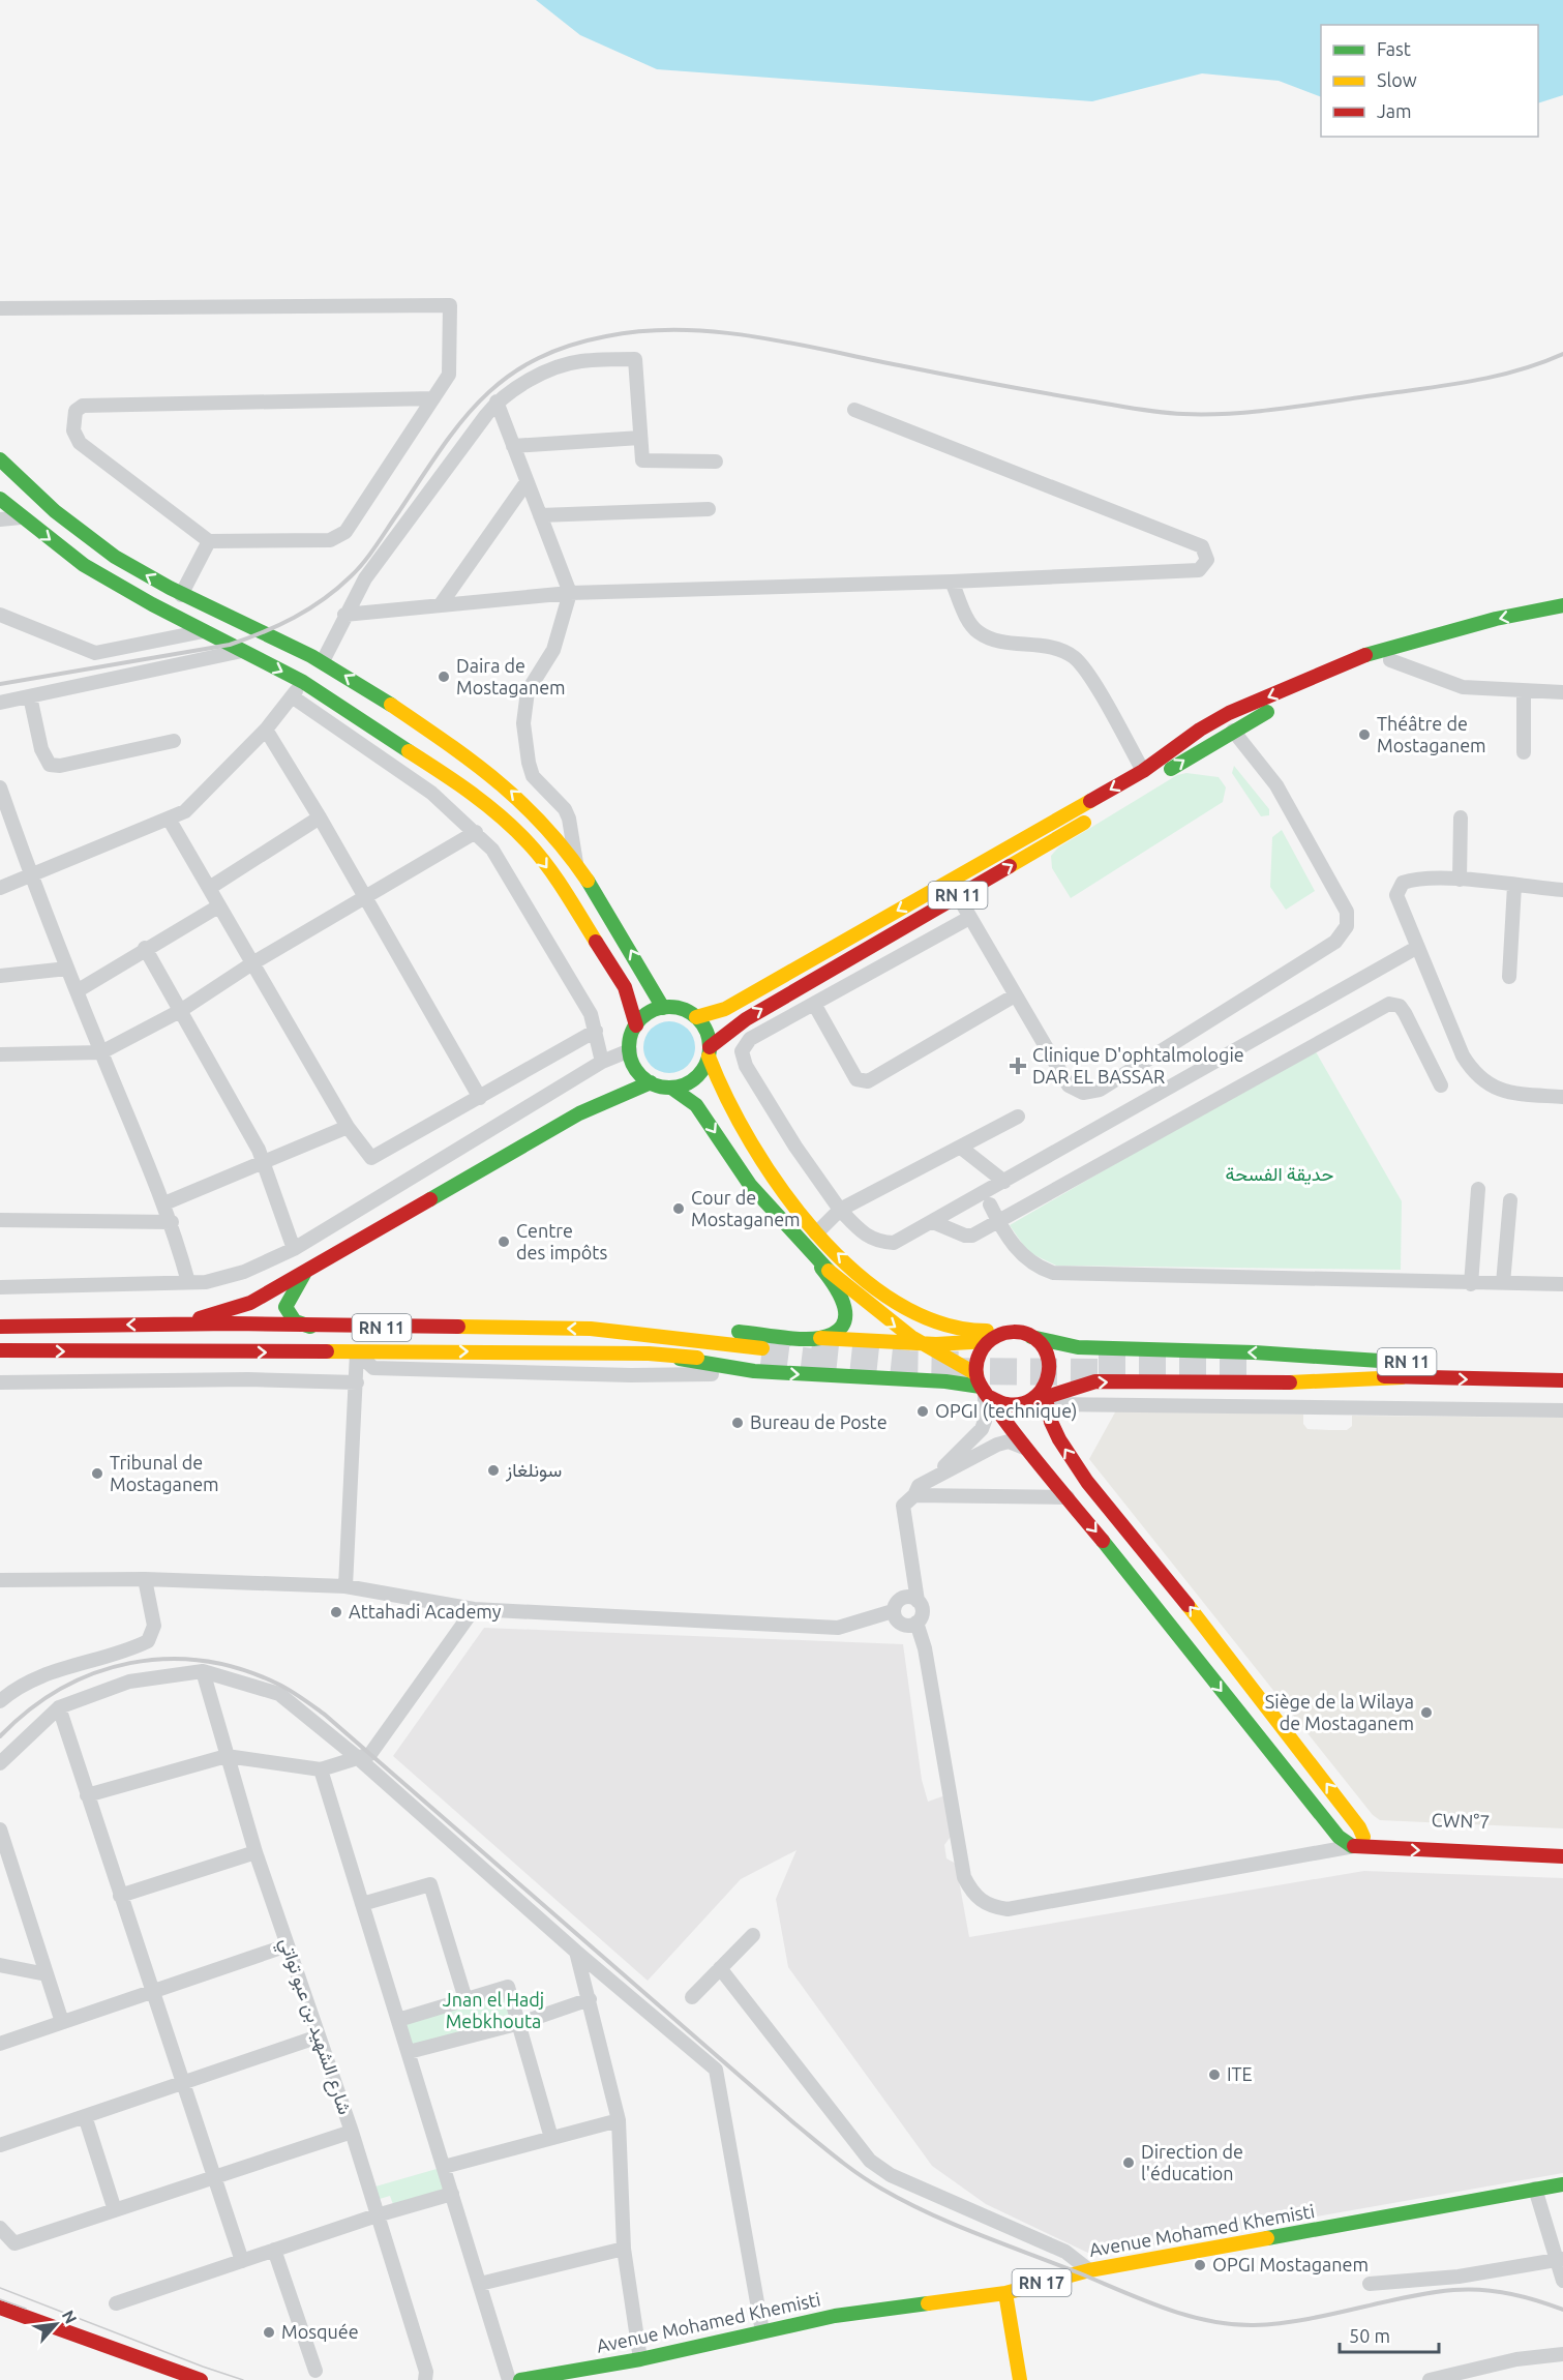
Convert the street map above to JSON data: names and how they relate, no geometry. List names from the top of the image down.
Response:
{
  "streets": {
    "main road": [
      "RN 11",
      "CWN°7",
      "Avenue Mohamed Khemisti",
      "RN 17"
    ],
    "street": ["شارع الشهيد بن عبو تواتي"]
  },
  "parks": ["حديقة الفسحة", "Jnan el Hadj Mebkhouta"],
  "places": {
    "other": [
      "Daira de Mostaganem",
      "Théâtre de Mostaganem",
      "Cour de Mostaganem",
      "Centre des impôts",
      "OPGI (technique)",
      "Bureau de Poste",
      "سونلغاز",
      "Tribunal de Mostaganem",
      "Attahadi Academy",
      "Siège de la Wilaya de Mostaganem",
      "ITE",
      "Direction de l'éducation",
      "OPGI Mostaganem",
      "Mosquée"
    ],
    "health": ["Clinique D'ophtalmologie DAR EL BASSAR"]
  },
  "legend": ["Fast", "Slow", "Jam"],
  "scale_bar": "50 m",
  "north": "top right"
}
